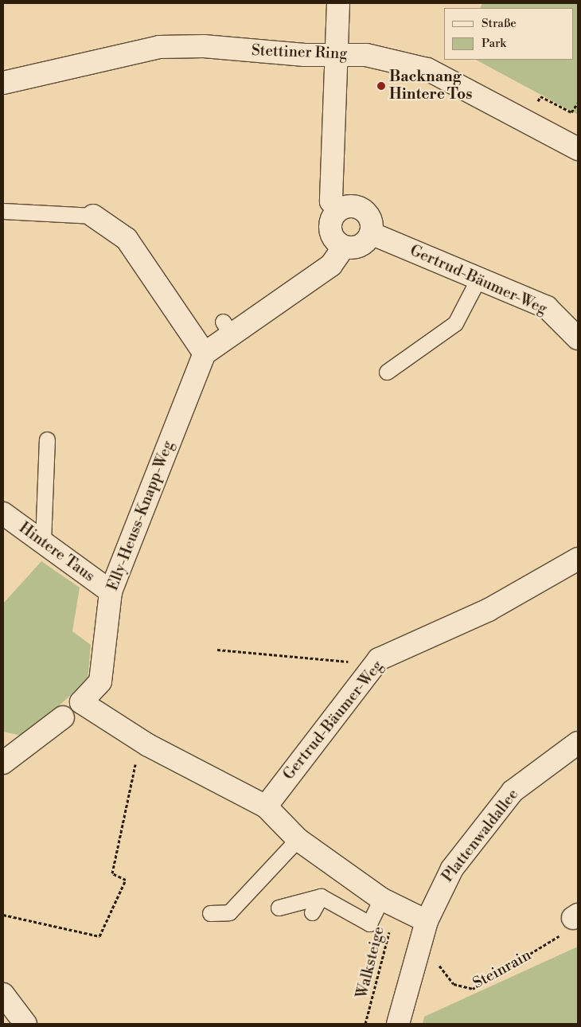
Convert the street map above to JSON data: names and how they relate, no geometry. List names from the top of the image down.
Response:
{
  "streets": {
    "street": [
      "Stettiner Ring",
      "Gertrud-Bäumer-Weg",
      "Elly-Heuss-Knapp-Weg",
      "Hintere Taus",
      "Plattenwaldallee"
    ],
    "path": ["Walksteige", "Steinrain"]
  },
  "crossings": [
    ["Gertrud-Bäumer-Weg", "Elly-Heuss-Knapp-Weg"],
    ["Elly-Heuss-Knapp-Weg", "Hintere Taus"]
  ],
  "places": ["Backnang Hintere Tos"],
  "legend": ["Straße", "Park"]
}
